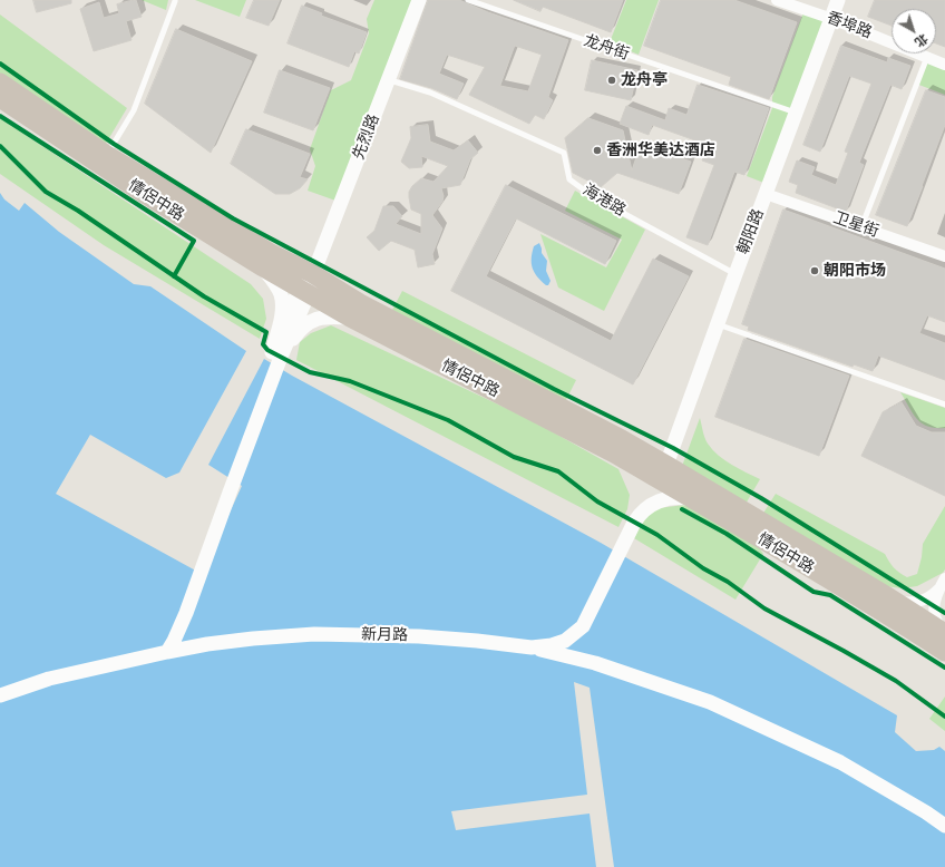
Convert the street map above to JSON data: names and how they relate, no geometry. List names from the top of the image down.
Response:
{
  "streets": {
    "highway": ["情侶中路"],
    "street": [
      "香埠路",
      "先烈路",
      "卫星街",
      "朝阳路",
      "新月路"
    ],
    "lane": ["龙舟街", "海港路"]
  },
  "crossings": [
    ["香埠路", "朝阳路"],
    ["龙舟街", "朝阳路"],
    ["先烈路", "情侶中路"],
    ["先烈路", "海港路"],
    ["情侶中路", "朝阳路"],
    ["情侶中路", "新月路"],
    ["海港路", "朝阳路"],
    ["卫星街", "朝阳路"]
  ],
  "places": ["龙舟亭", "香洲华美达酒店", "朝阳市场"],
  "north": "bottom right"
}
